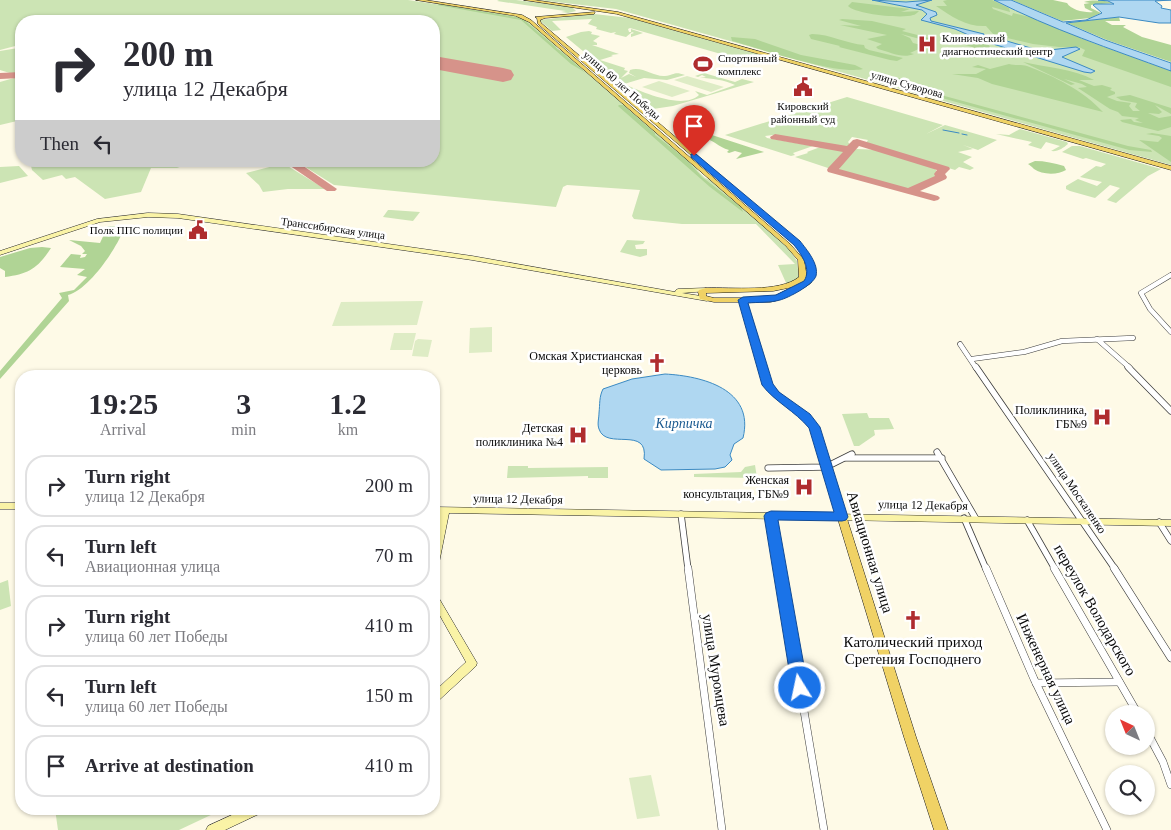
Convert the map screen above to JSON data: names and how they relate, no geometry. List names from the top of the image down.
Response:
{
  "streets": {
    "main road": [
      "улица Суворова",
      "улица 60 лет Победы",
      "Транссибирская улица",
      "улица 12 Декабря",
      "Авиационная улица"
    ],
    "street": [
      "улица Москаленко",
      "переулок Володарского",
      "Инженерная улица",
      "улица Муромцева"
    ]
  },
  "crossings": [
    ["улица 60 лет Победы", "Транссибирская улица"],
    ["улица 60 лет Победы", "Авиационная улица"],
    ["улица Москаленко", "улица 12 Декабря"],
    ["улица 12 Декабря", "Авиационная улица"],
    ["улица 12 Декабря", "переулок Володарского"],
    ["улица 12 Декабря", "Инженерная улица"],
    ["улица 12 Декабря", "улица Муромцева"]
  ],
  "water": ["Кирпичка"],
  "places": {
    "hospital": [
      "Клинический диагностический центр",
      "Поликлиника, ГБ№9",
      "Детская поликлиника №4",
      "Женская консультация, ГБ№9"
    ],
    "sports": ["Спортивный комплекс"],
    "public building": ["Кировский районный суд", "Полк ППС полиции"],
    "church": ["Омская Христианская церковь", "Католический приход Сретения Господнего"]
  },
  "north": "top left",
  "page": {
    "turn": ["200 m", "улица 12 Декабря"],
    "then": "Then",
    "eta": [
      "19:25",
      "Arrival",
      "3",
      "min",
      "1.2",
      "km"
    ],
    "list": [
      {
        "name": "Turn right",
        "note": "улица 12 Декабря",
        "value": "200 m"
      },
      {
        "name": "Turn left",
        "note": "Авиационная улица",
        "value": "70 m"
      },
      {
        "name": "Turn right",
        "note": "улица 60 лет Победы",
        "value": "410 m"
      },
      {
        "name": "Turn left",
        "note": "улица 60 лет Победы",
        "value": "150 m"
      },
      {
        "name": "Arrive at destination",
        "value": "410 m"
      }
    ]
  }
}
